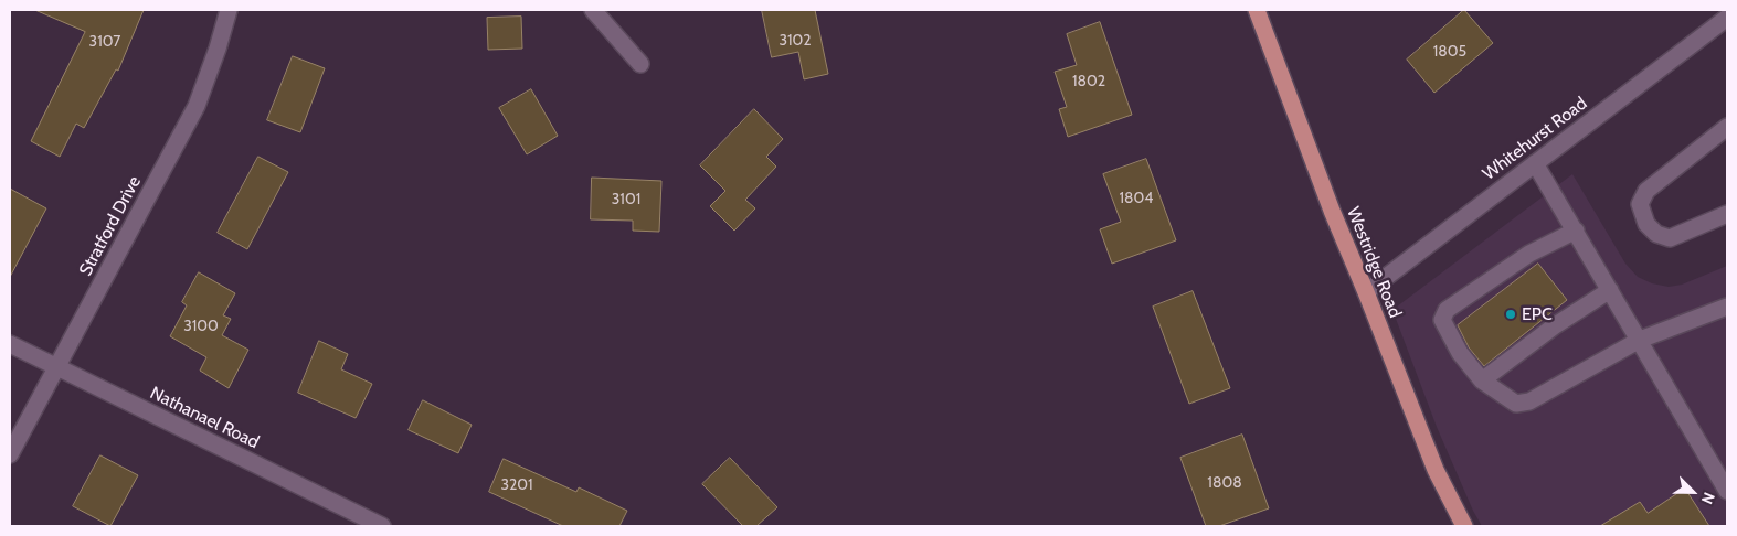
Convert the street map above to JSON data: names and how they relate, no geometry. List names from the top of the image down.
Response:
{
  "streets": {
    "main road": ["Westridge Road"],
    "street": ["Whitehurst Road", "Stratford Drive", "Nathanael Road"]
  },
  "crossings": [
    ["Whitehurst Road", "Westridge Road"],
    ["Stratford Drive", "Nathanael Road"]
  ],
  "places": ["EPC"],
  "house_numbers": [
    "3102",
    "3107",
    "1805",
    "1802",
    "1804",
    "3101",
    "3100",
    "1808",
    "3201"
  ],
  "north": "bottom right"
}
